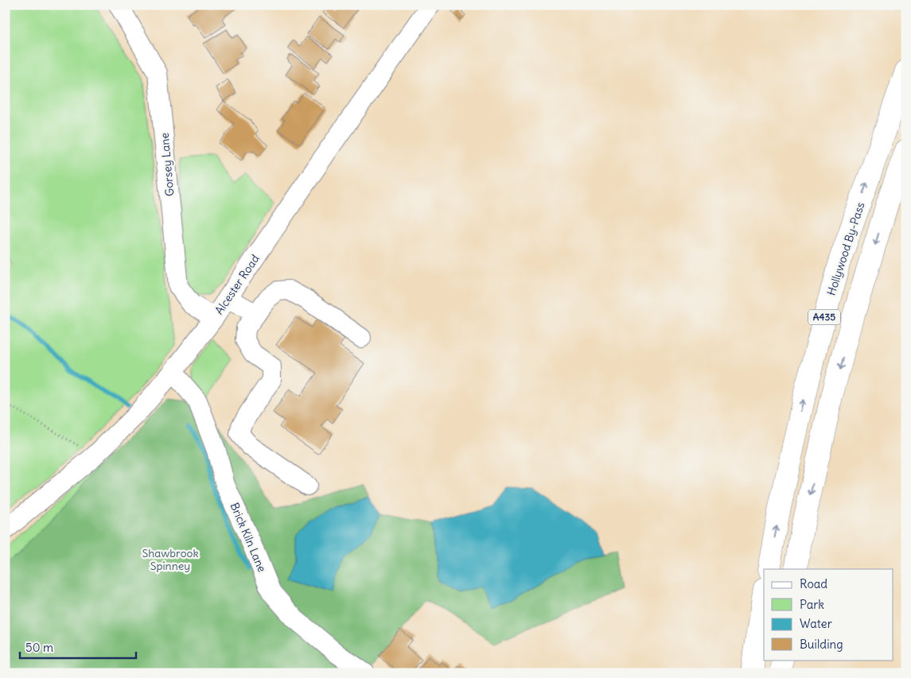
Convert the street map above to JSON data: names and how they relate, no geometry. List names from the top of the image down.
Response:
{
  "streets": {
    "highway": ["Hollywood By-Pass", "A435"],
    "street": ["Gorsey Lane", "Alcester Road", "Brick Kiln Lane"]
  },
  "crossings": [
    ["Gorsey Lane", "Alcester Road"],
    ["Alcester Road", "Brick Kiln Lane"]
  ],
  "parks": ["Shawbrook Spinney"],
  "legend": [
    "Road",
    "Park",
    "Water",
    "Building"
  ],
  "scale_bar": "50 m"
}
